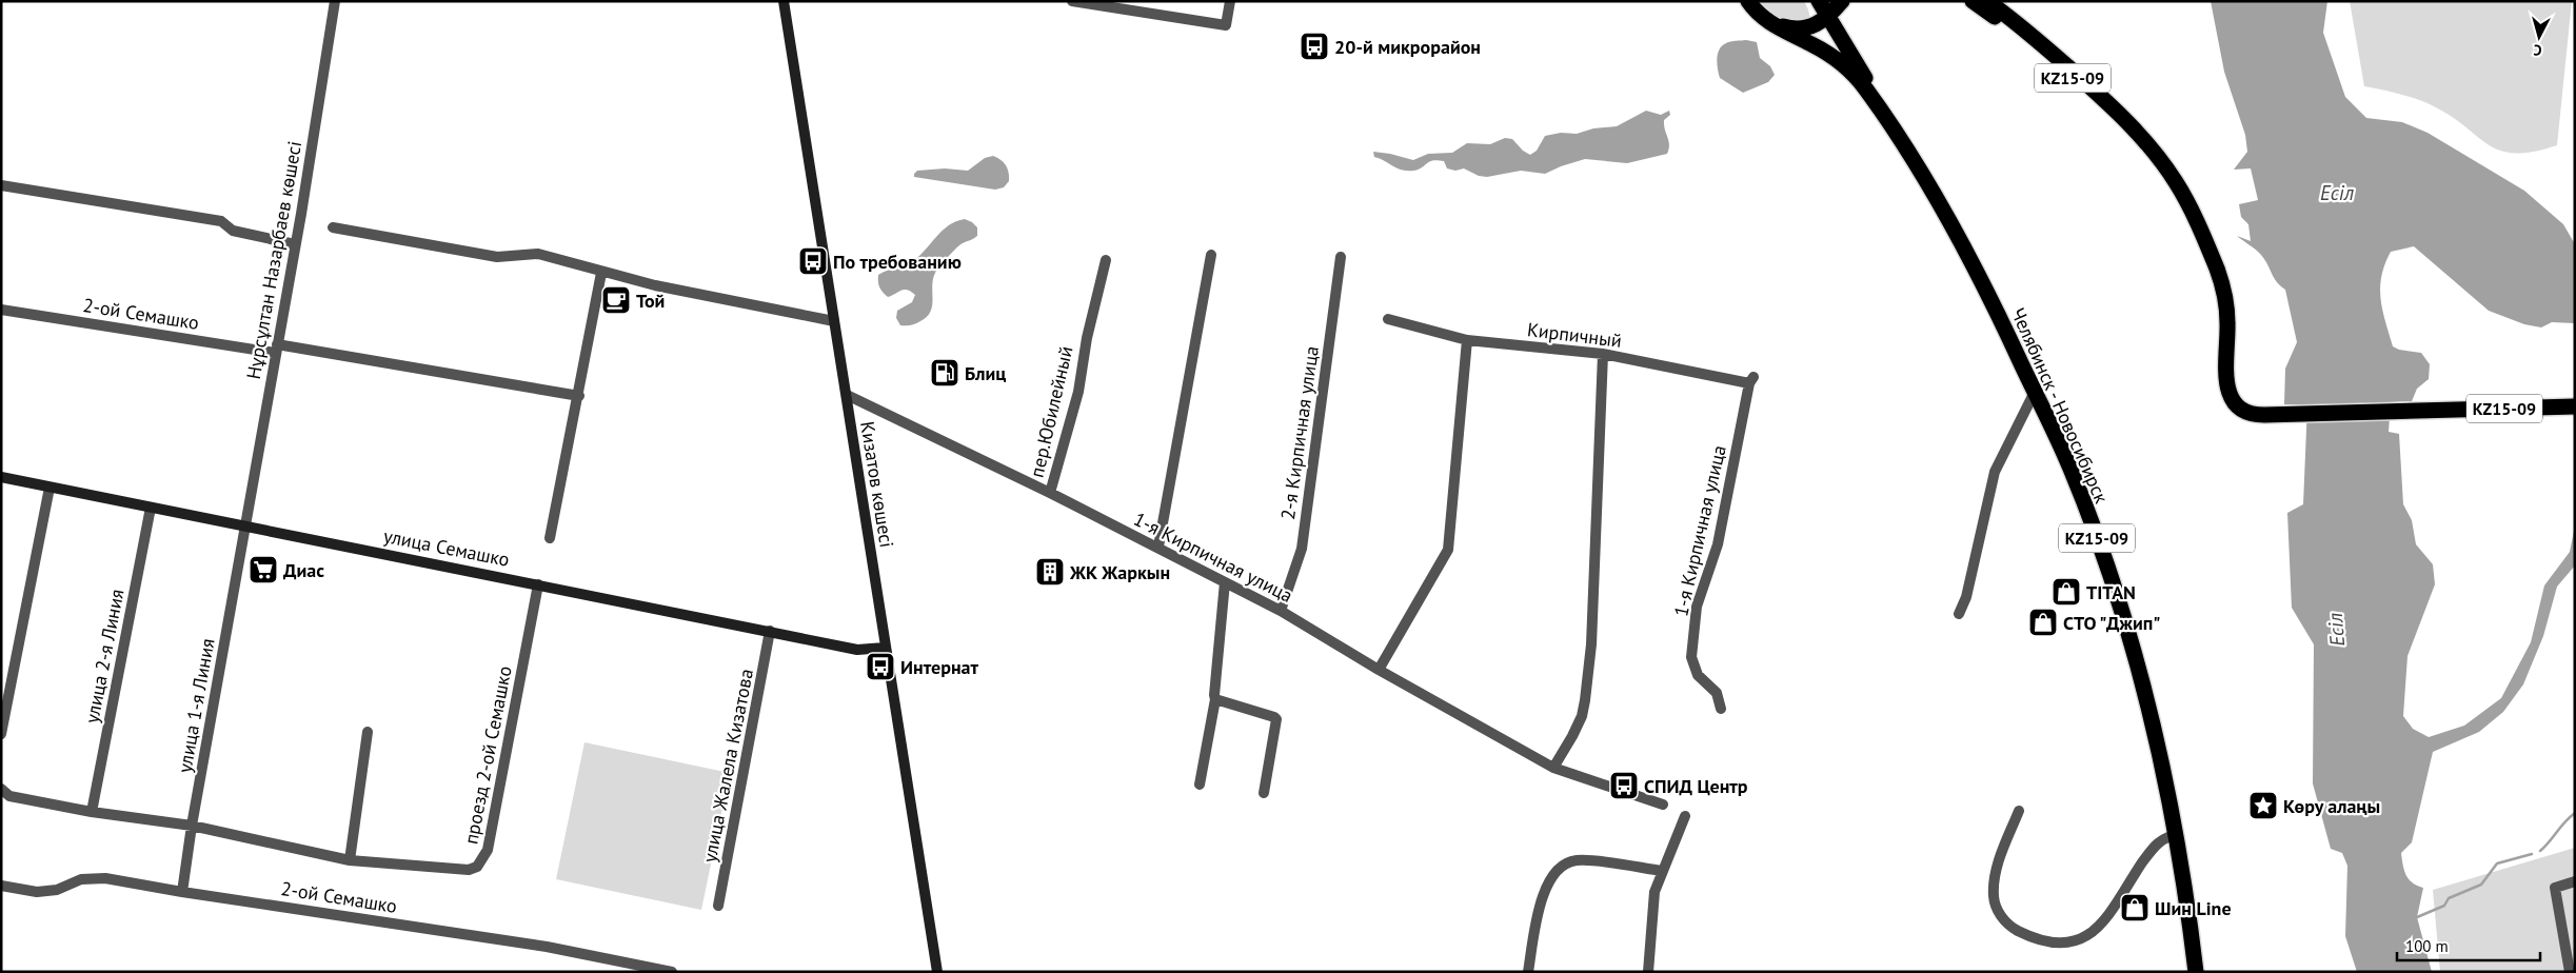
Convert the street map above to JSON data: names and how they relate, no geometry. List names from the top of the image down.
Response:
{
  "streets": {
    "highway": ["KZ15-09", "Челябинск - Новосибирск"],
    "main road": ["Кизатов көшесі", "улица Семашко"],
    "street": [
      "Нұрсұлтан Назарбаев көшесі",
      "2-ой Семашко",
      "Кирпичный",
      "пер.Юбилейный",
      "2-я Кирпичная улица",
      "1-я Кирпичная улица",
      "улица 2-я Линия",
      "улица 1-я Линия",
      "проезд 2-ой Семашко",
      "улица Жалела Кизатова"
    ]
  },
  "crossings": [
    ["KZ15-09", "Челябинск - Новосибирск"],
    ["Нұрсұлтан Назарбаев көшесі", "2-ой Семашко"],
    ["Нұрсұлтан Назарбаев көшесі", "улица Семашко"],
    ["Нұрсұлтан Назарбаев көшесі", "улица 1-я Линия"],
    ["2-ой Семашко", "улица 1-я Линия"],
    ["Кирпичный", "1-я Кирпичная улица"],
    ["пер.Юбилейный", "1-я Кирпичная улица"],
    ["2-я Кирпичная улица", "1-я Кирпичная улица"],
    ["Кизатов көшесі", "1-я Кирпичная улица"],
    ["Кизатов көшесі", "улица Семашко"],
    ["улица Семашко", "улица 2-я Линия"],
    ["улица Семашко", "улица 1-я Линия"],
    ["улица Семашко", "проезд 2-ой Семашко"],
    ["улица Семашко", "улица Жалела Кизатова"],
    ["улица 2-я Линия", "проезд 2-ой Семашко"],
    ["улица 1-я Линия", "проезд 2-ой Семашко"]
  ],
  "water": ["Есіл"],
  "places": {
    "bus stop": [
      "20-й микрорайон",
      "По требованию",
      "Интернат",
      "СПИД Центр"
    ],
    "cafe": ["Той"],
    "fuel station": ["Блиц"],
    "supermarket": ["Диас"],
    "building": ["ЖК Жаркын"],
    "shop": ["TITAN", "СТО \"Джип\"", "Шин Line"],
    "place": ["Көру алаңы"]
  },
  "scale_bar": "100 m",
  "north": "bottom"
}
